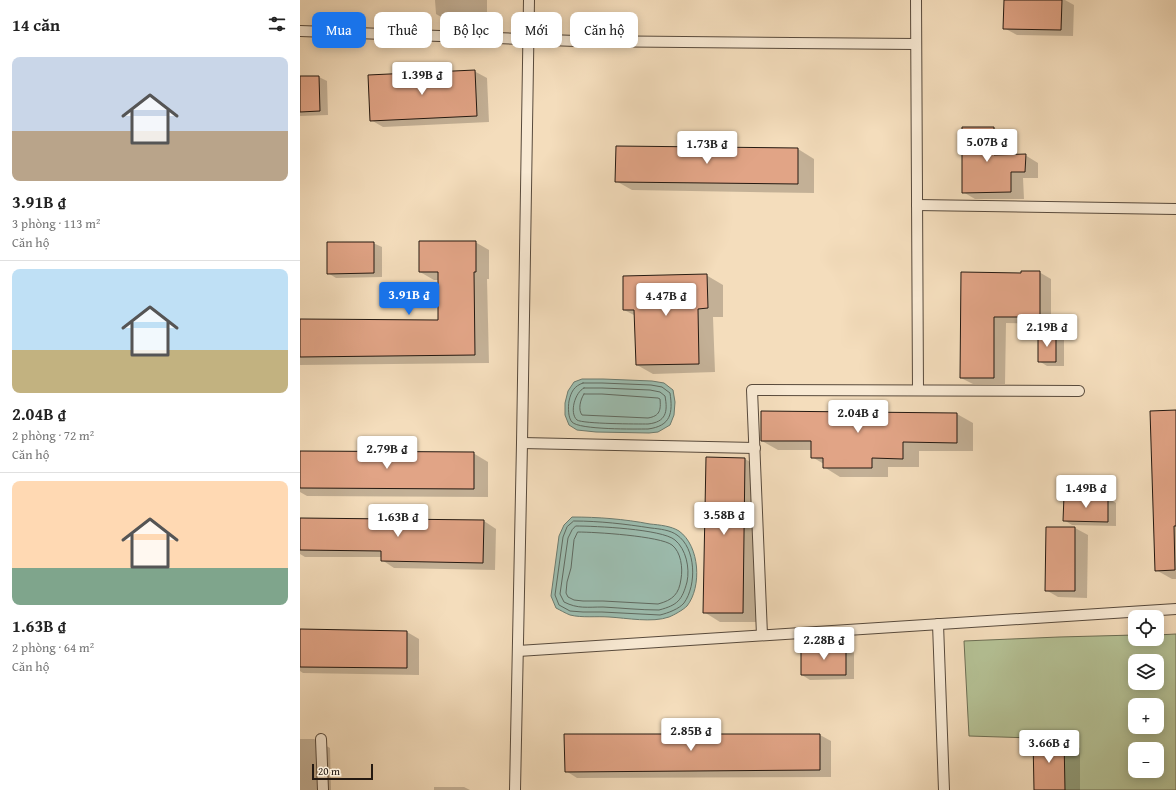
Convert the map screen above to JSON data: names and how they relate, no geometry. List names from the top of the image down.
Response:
{
  "scale_bar": "20 m",
  "page": {
    "heading": "14 căn",
    "chip": [
      "Mua",
      "Thuê",
      "Bộ lọc",
      "Mới",
      "Căn hộ"
    ],
    "list": [
      {
        "name": "3.91B ₫",
        "note": "3 phòng · 113 m² · Căn hộ"
      },
      {
        "name": "2.04B ₫",
        "note": "2 phòng · 72 m² · Căn hộ"
      },
      {
        "name": "1.63B ₫",
        "note": "2 phòng · 64 m² · Căn hộ"
      }
    ],
    "price": [
      "1.39B ₫",
      "5.07B ₫",
      "1.73B ₫",
      "3.91B ₫",
      "4.47B ₫",
      "2.19B ₫",
      "2.04B ₫",
      "2.79B ₫",
      "1.49B ₫",
      "3.58B ₫",
      "1.63B ₫",
      "2.28B ₫",
      "2.85B ₫",
      "3.66B ₫"
    ],
    "map_buttons": ["+", "−"],
    "scale": "20 m"
  }
}
